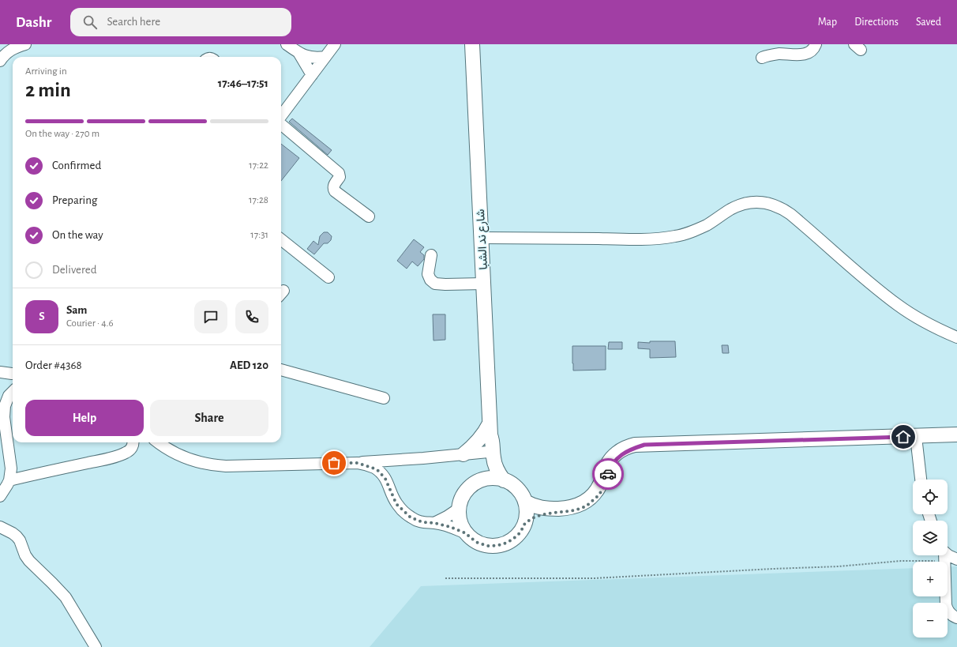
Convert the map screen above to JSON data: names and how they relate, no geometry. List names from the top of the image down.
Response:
{
  "streets": {
    "main road": ["شارع ند الشبا"]
  },
  "page": {
    "header": "Dashr",
    "search": "Search here",
    "nav": ["Map", "Directions", "Saved"],
    "heading": ["2 min", "Arriving in", "17:46–17:51"],
    "panel": [
      "Sam",
      "Courier · 4.6",
      "Order #4368",
      "AED 120"
    ],
    "bar": "On the way · 270 m",
    "list": [
      ["Confirmed", "17:22"],
      ["Preparing", "17:28"],
      ["On the way", "17:31"],
      "Delivered"
    ],
    "round": "S",
    "buttons": ["Help", "Share"],
    "map_buttons": ["+", "−"]
  }
}
